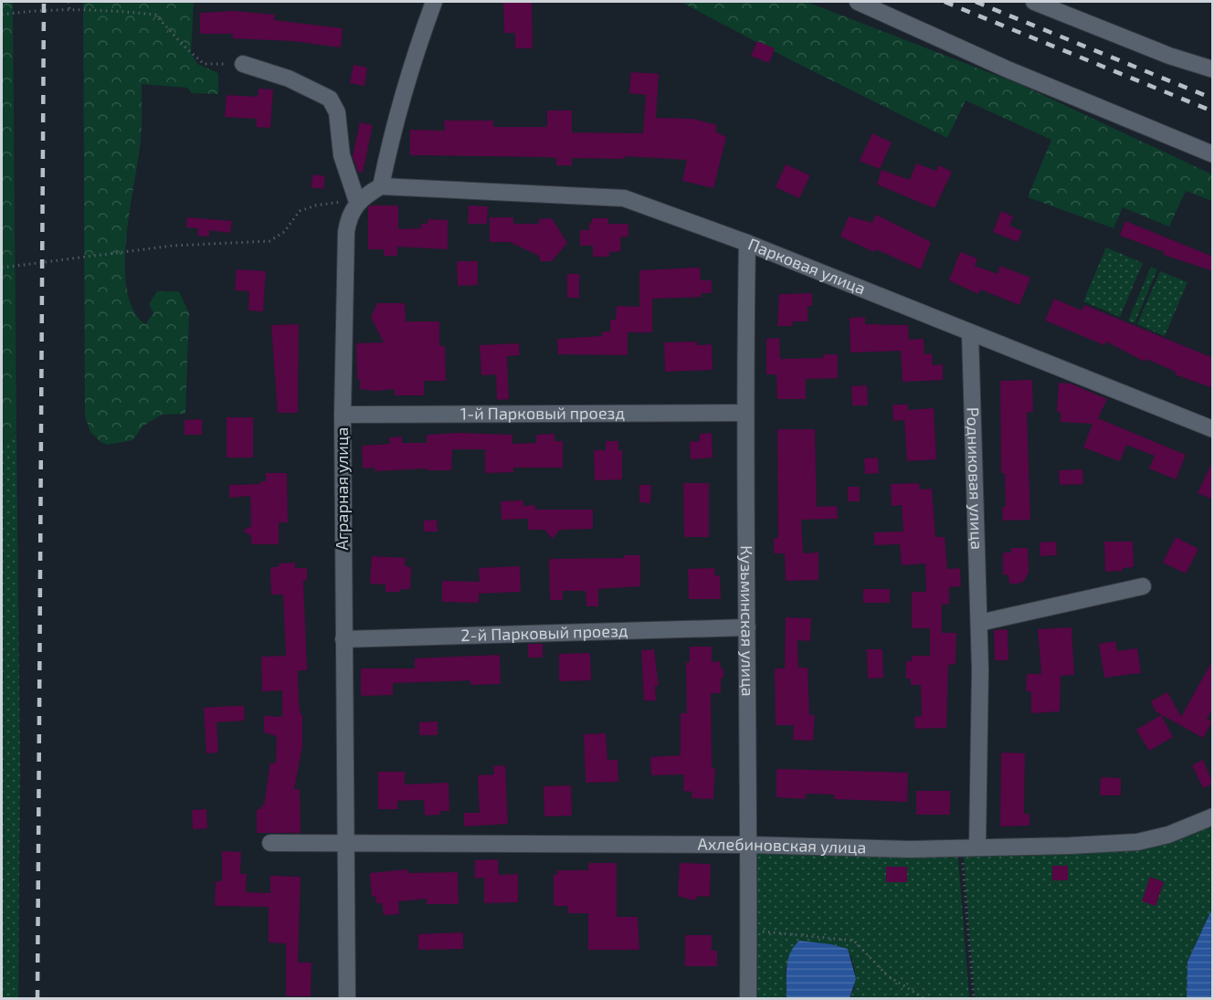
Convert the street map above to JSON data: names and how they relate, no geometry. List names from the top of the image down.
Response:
{
  "streets": {
    "street": [
      "Парковая улица",
      "1-й Парковый проезд",
      "Родниковая улица",
      "Аграрная улица",
      "Кузьминская улица",
      "2-й Парковый проезд",
      "Ахлебиновская улица"
    ]
  },
  "crossings": [
    ["Парковая улица", "Родниковая улица"],
    ["Парковая улица", "Кузьминская улица"],
    ["1-й Парковый проезд", "Аграрная улица"],
    ["1-й Парковый проезд", "Кузьминская улица"],
    ["Родниковая улица", "Ахлебиновская улица"],
    ["Аграрная улица", "2-й Парковый проезд"],
    ["Аграрная улица", "Ахлебиновская улица"],
    ["Кузьминская улица", "2-й Парковый проезд"],
    ["Кузьминская улица", "Ахлебиновская улица"]
  ]
}
